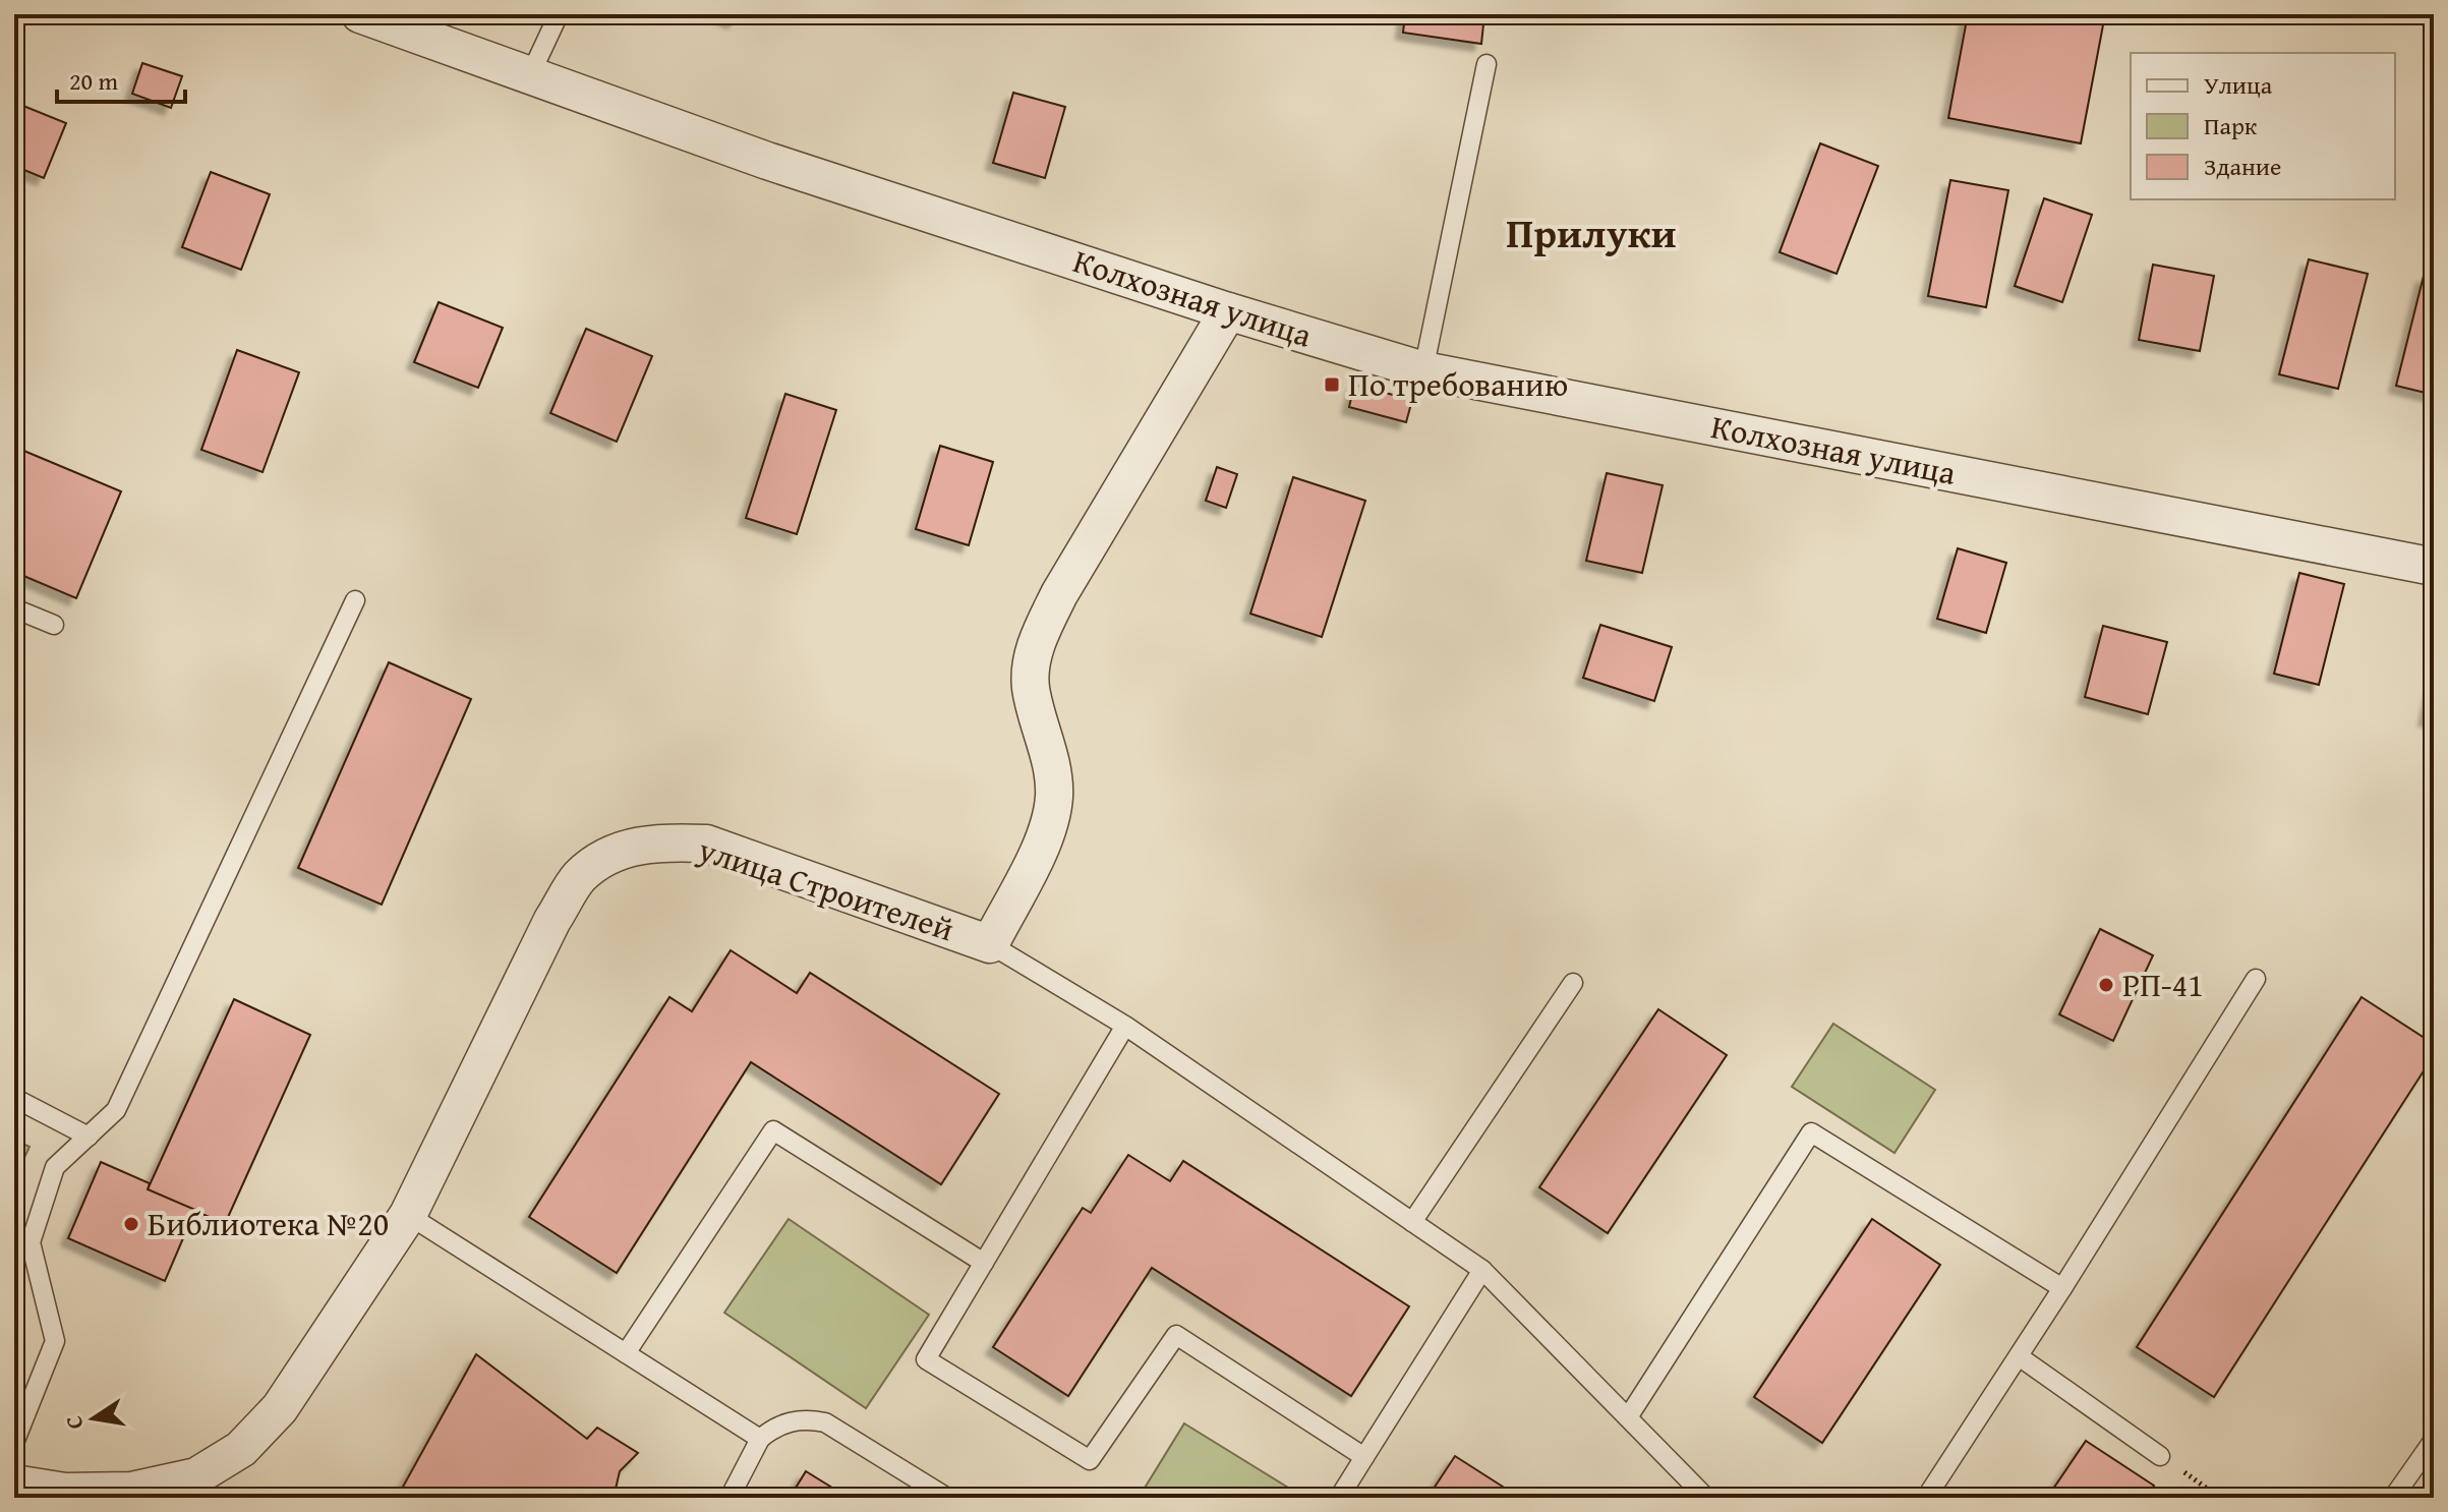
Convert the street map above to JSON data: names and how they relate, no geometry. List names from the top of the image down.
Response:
{
  "streets": {
    "street": ["Колхозная улица", "улица Строителей"]
  },
  "crossings": [
    ["Колхозная улица", "улица Строителей"]
  ],
  "districts": ["Прилуки"],
  "places": {
    "transit": ["По требованию"],
    "other": ["РП-41", "Библиотека №20"]
  },
  "legend": ["Улица", "Парк", "Здание"],
  "scale_bar": "20 m",
  "north": "left"
}
